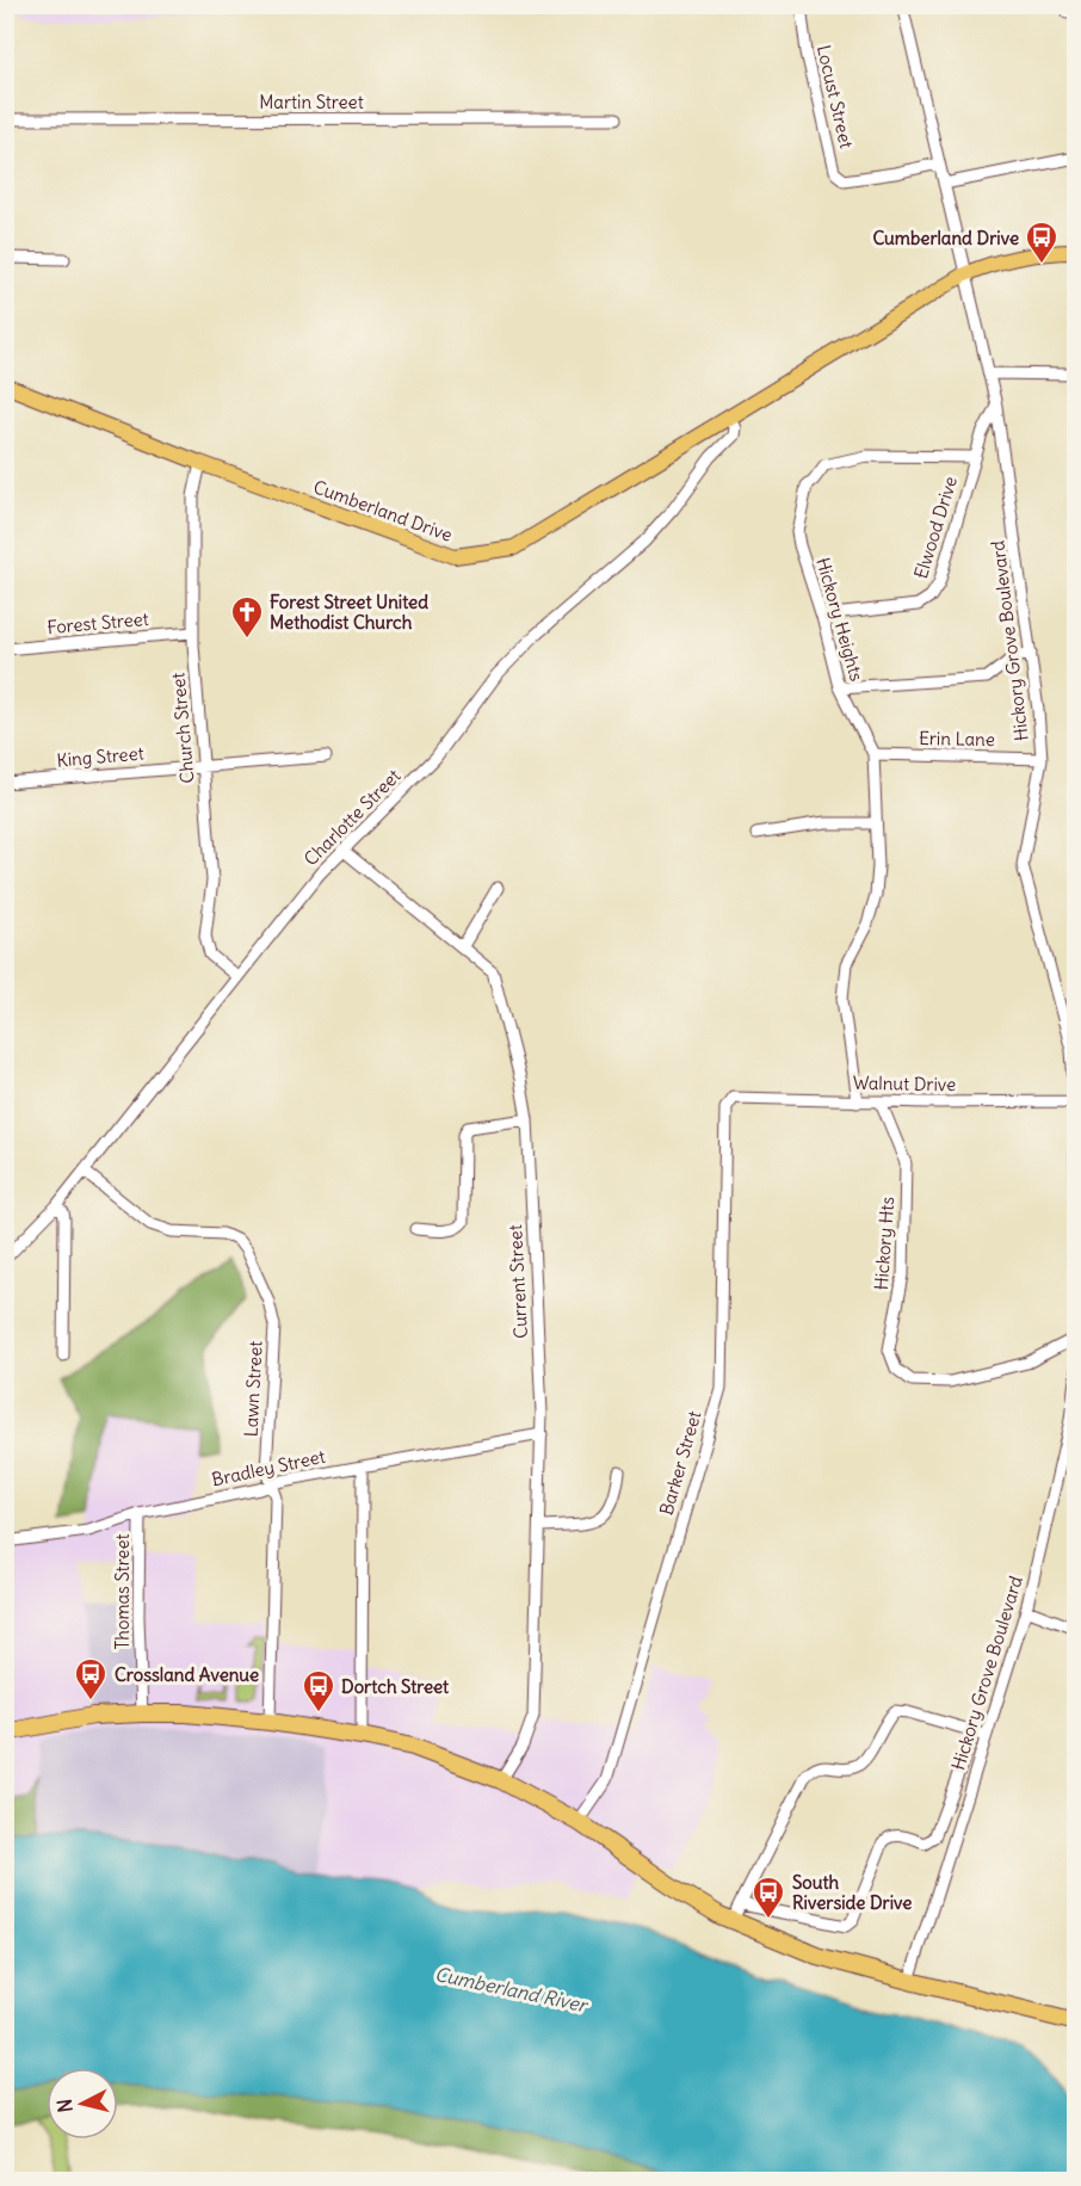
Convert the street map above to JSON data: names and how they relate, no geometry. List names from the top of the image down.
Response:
{
  "streets": {
    "main road": ["Cumberland Drive"],
    "street": [
      "Locust Street",
      "Martin Street",
      "Elwood Drive",
      "Hickory Heights",
      "Forest Street",
      "Hickory Grove Boulevard",
      "Church Street",
      "Erin Lane",
      "King Street",
      "Charlotte Street",
      "Walnut Drive",
      "Hickory Hts",
      "Current Street",
      "Lawn Street",
      "Barker Street",
      "Bradley Street",
      "Thomas Street"
    ]
  },
  "crossings": [
    ["Locust Street", "Hickory Grove Boulevard"],
    ["Cumberland Drive", "Hickory Grove Boulevard"],
    ["Cumberland Drive", "Church Street"],
    ["Cumberland Drive", "Charlotte Street"],
    ["Elwood Drive", "Hickory Heights"],
    ["Elwood Drive", "Hickory Grove Boulevard"],
    ["Hickory Heights", "Erin Lane"],
    ["Hickory Heights", "Walnut Drive"],
    ["Forest Street", "Church Street"],
    ["Hickory Grove Boulevard", "Erin Lane"],
    ["Hickory Grove Boulevard", "Walnut Drive"],
    ["Church Street", "King Street"],
    ["Church Street", "Charlotte Street"],
    ["Charlotte Street", "Current Street"],
    ["Charlotte Street", "Lawn Street"],
    ["Walnut Drive", "Hickory Hts"],
    ["Walnut Drive", "Barker Street"],
    ["Current Street", "Bradley Street"],
    ["Lawn Street", "Bradley Street"],
    ["Bradley Street", "Thomas Street"]
  ],
  "water": ["Cumberland River"],
  "places": {
    "bus stop": [
      "Cumberland Drive",
      "Crossland Avenue",
      "Dortch Street",
      "South Riverside Drive"
    ],
    "church": ["Forest Street United Methodist Church"]
  },
  "north": "left"
}
